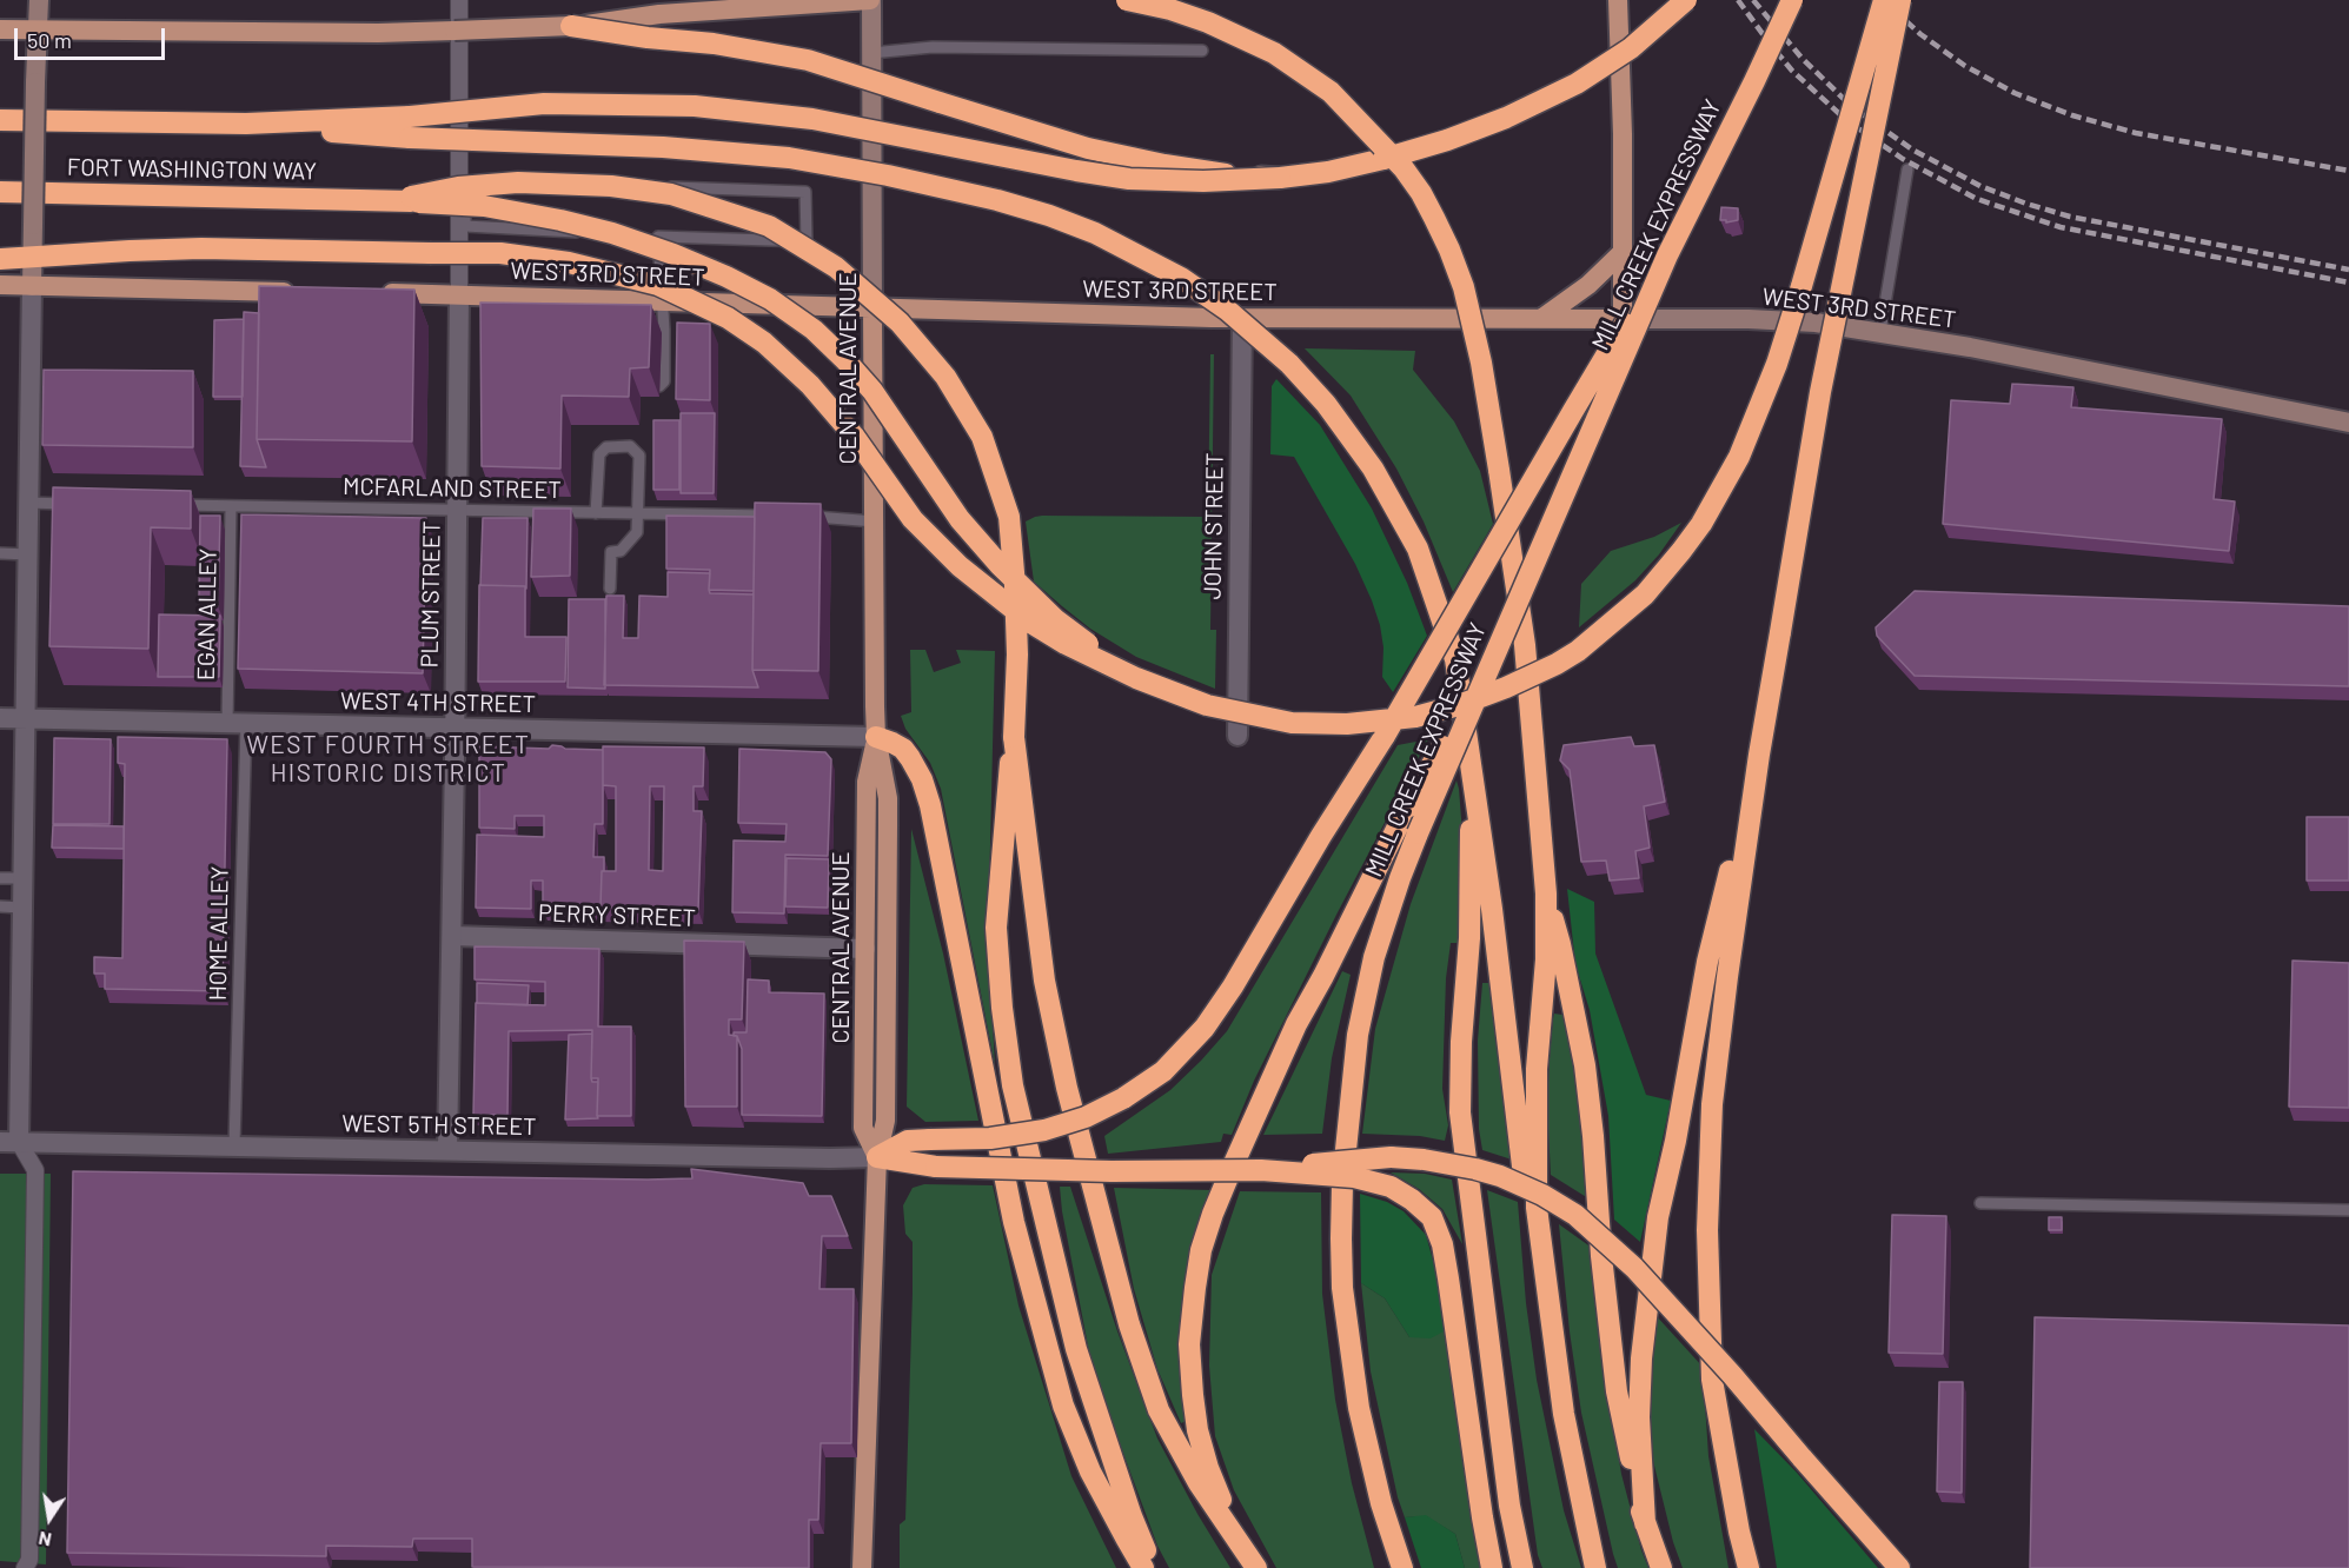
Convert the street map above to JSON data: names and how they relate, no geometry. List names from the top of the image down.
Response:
{
  "streets": {
    "highway": ["FORT WASHINGTON WAY", "MILL CREEK EXPRESSWAY"],
    "main road": ["WEST 3RD STREET", "CENTRAL AVENUE"],
    "street": [
      "JOHN STREET",
      "PLUM STREET",
      "WEST 4TH STREET",
      "PERRY STREET",
      "WEST 5TH STREET"
    ],
    "lane": ["MCFARLAND STREET", "EGAN ALLEY", "HOME ALLEY"]
  },
  "crossings": [
    ["WEST 3RD STREET", "CENTRAL AVENUE"],
    ["WEST 3RD STREET", "JOHN STREET"],
    ["WEST 3RD STREET", "PLUM STREET"],
    ["CENTRAL AVENUE", "WEST 4TH STREET"],
    ["CENTRAL AVENUE", "PERRY STREET"],
    ["CENTRAL AVENUE", "WEST 5TH STREET"],
    ["MCFARLAND STREET", "PLUM STREET"],
    ["MCFARLAND STREET", "EGAN ALLEY"],
    ["PLUM STREET", "WEST 4TH STREET"],
    ["PLUM STREET", "PERRY STREET"],
    ["PLUM STREET", "WEST 5TH STREET"],
    ["EGAN ALLEY", "WEST 4TH STREET"],
    ["EGAN ALLEY", "HOME ALLEY"],
    ["WEST 4TH STREET", "HOME ALLEY"],
    ["HOME ALLEY", "WEST 5TH STREET"]
  ],
  "districts": ["WEST FOURTH STREET HISTORIC DISTRICT"],
  "scale_bar": "50 m",
  "north": "bottom"
}
